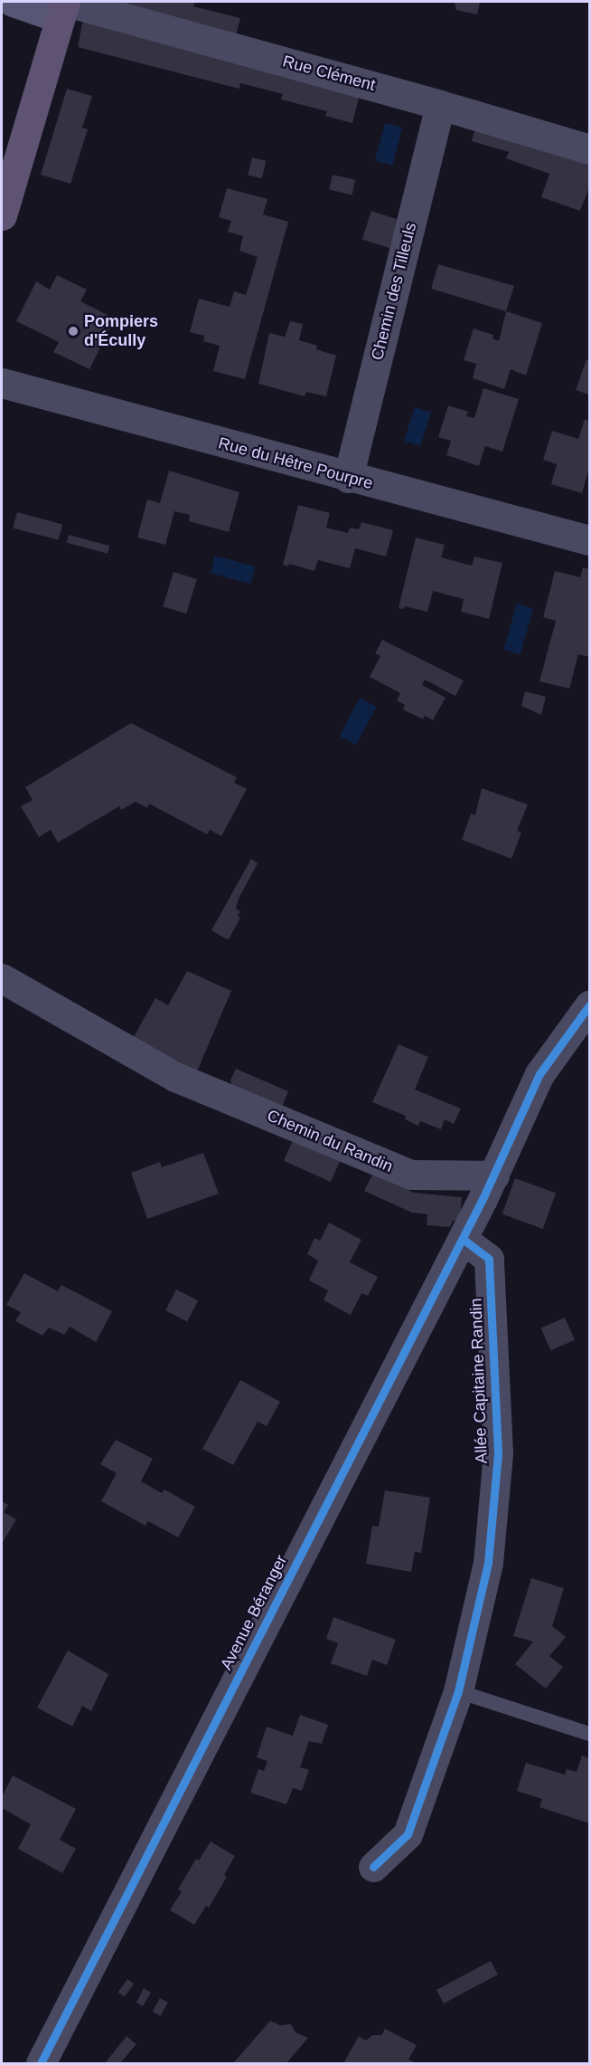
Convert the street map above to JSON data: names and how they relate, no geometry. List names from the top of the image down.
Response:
{
  "streets": {
    "street": [
      "Rue Clément",
      "Chemin des Tilleuls",
      "Rue du Hêtre Pourpre",
      "Chemin du Randin",
      "Allée Capitaine Randin",
      "Avenue Béranger"
    ]
  },
  "crossings": [
    ["Rue Clément", "Chemin des Tilleuls"],
    ["Chemin des Tilleuls", "Rue du Hêtre Pourpre"],
    ["Chemin du Randin", "Avenue Béranger"],
    ["Allée Capitaine Randin", "Avenue Béranger"]
  ],
  "places": ["Pompiers d'Écully"]
}
